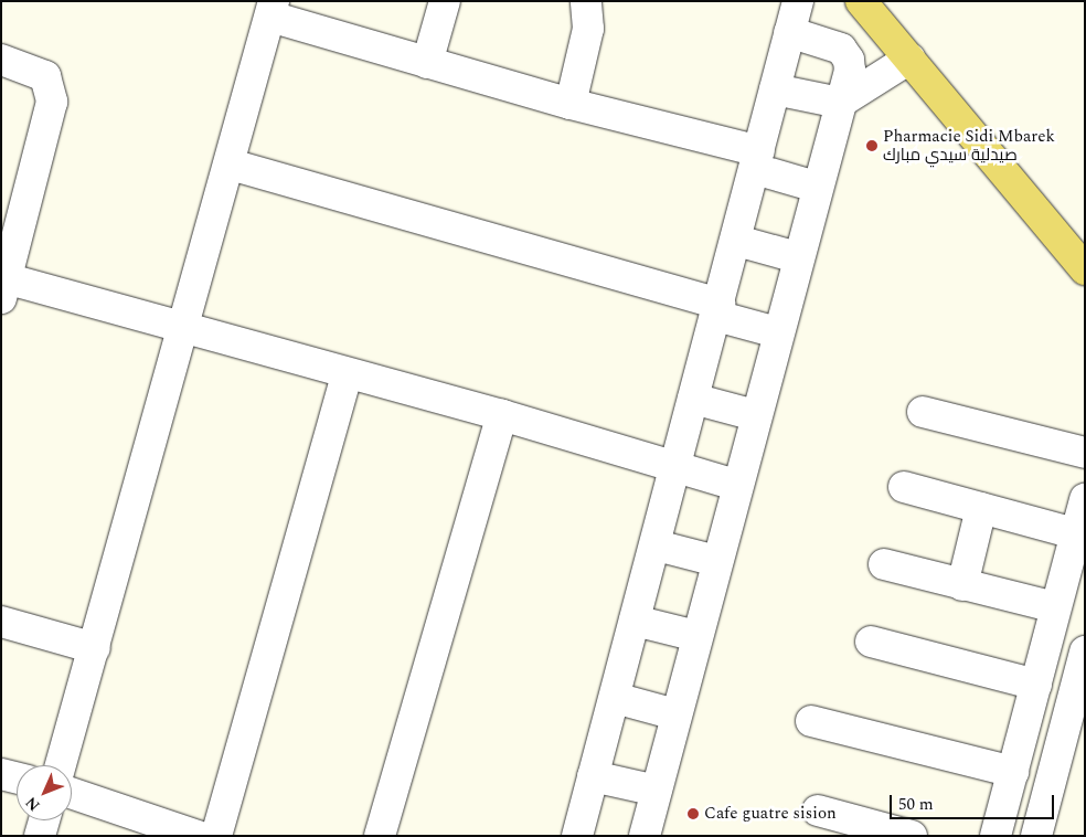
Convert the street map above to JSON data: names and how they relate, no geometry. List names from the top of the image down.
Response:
{
  "places": ["Pharmacie Sidi Mbarek صيدلية سيدي مبارك", "Cafe guatre sision"],
  "scale_bar": "50 m",
  "north": "bottom left"
}
